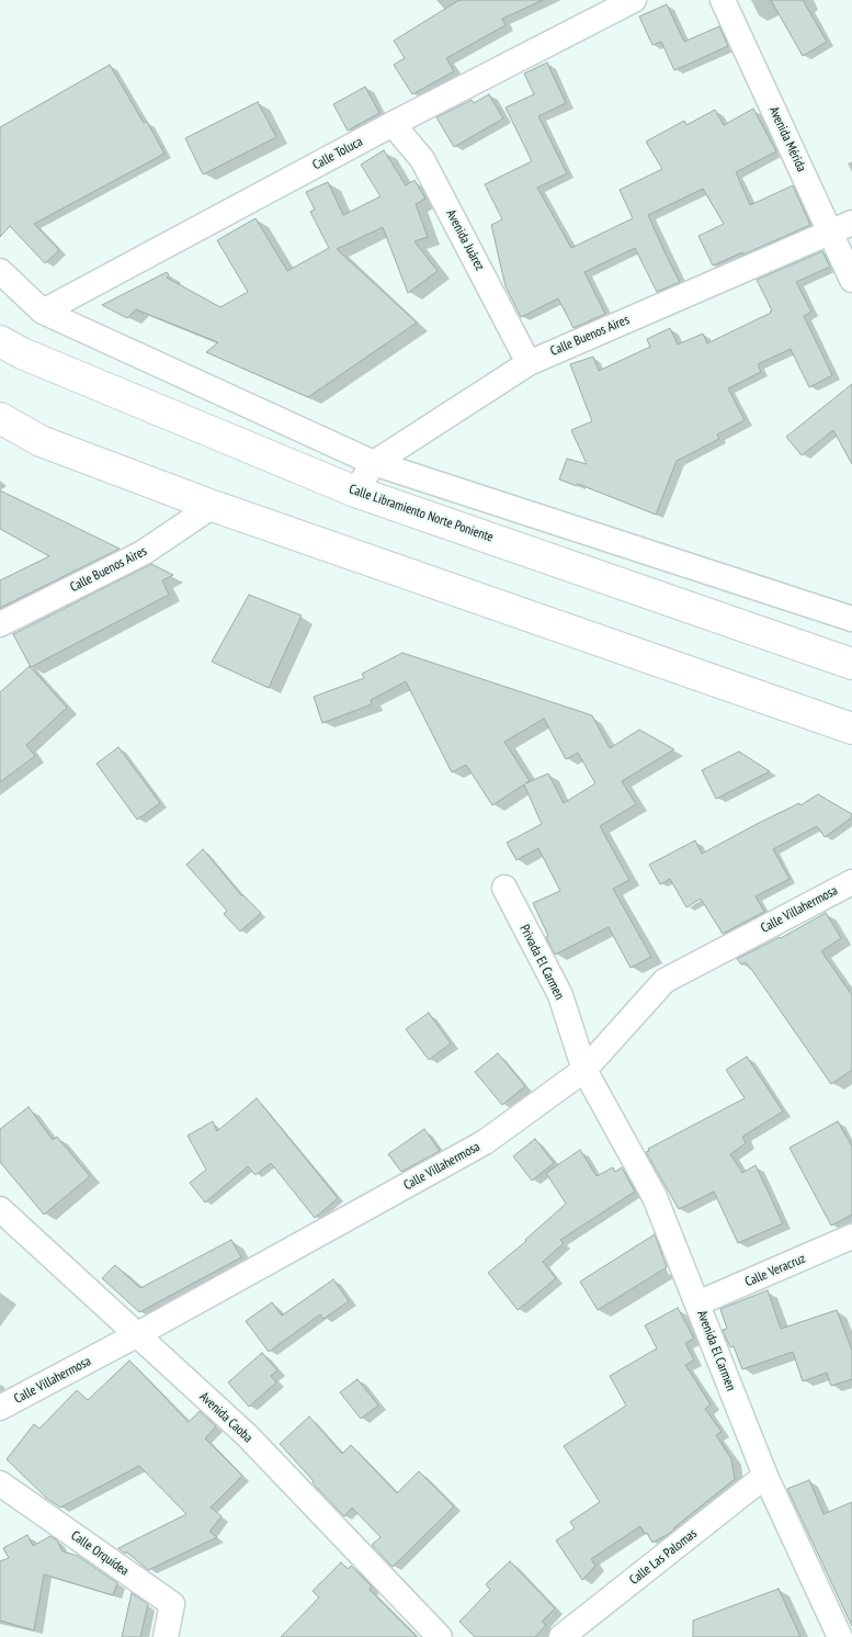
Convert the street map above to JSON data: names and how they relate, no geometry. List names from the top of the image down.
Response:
{
  "streets": {
    "highway": ["Calle Libramiento Norte Poniente"],
    "street": [
      "Avenida Mérida",
      "Calle Toluca",
      "Avenida Juárez",
      "Calle Buenos Aires",
      "Calle Villahermosa",
      "Privada El Carmen",
      "Calle Veracruz",
      "Avenida El Carmen",
      "Avenida Caoba",
      "Calle Orquídea",
      "Calle Las Palomas"
    ]
  },
  "crossings": [
    ["Avenida Mérida", "Calle Buenos Aires"],
    ["Calle Toluca", "Avenida Juárez"],
    ["Avenida Juárez", "Calle Buenos Aires"],
    ["Calle Buenos Aires", "Calle Libramiento Norte Poniente"],
    ["Calle Villahermosa", "Privada El Carmen"],
    ["Calle Villahermosa", "Avenida El Carmen"],
    ["Calle Villahermosa", "Avenida Caoba"],
    ["Privada El Carmen", "Avenida El Carmen"],
    ["Calle Veracruz", "Avenida El Carmen"],
    ["Avenida El Carmen", "Calle Las Palomas"]
  ]
}
